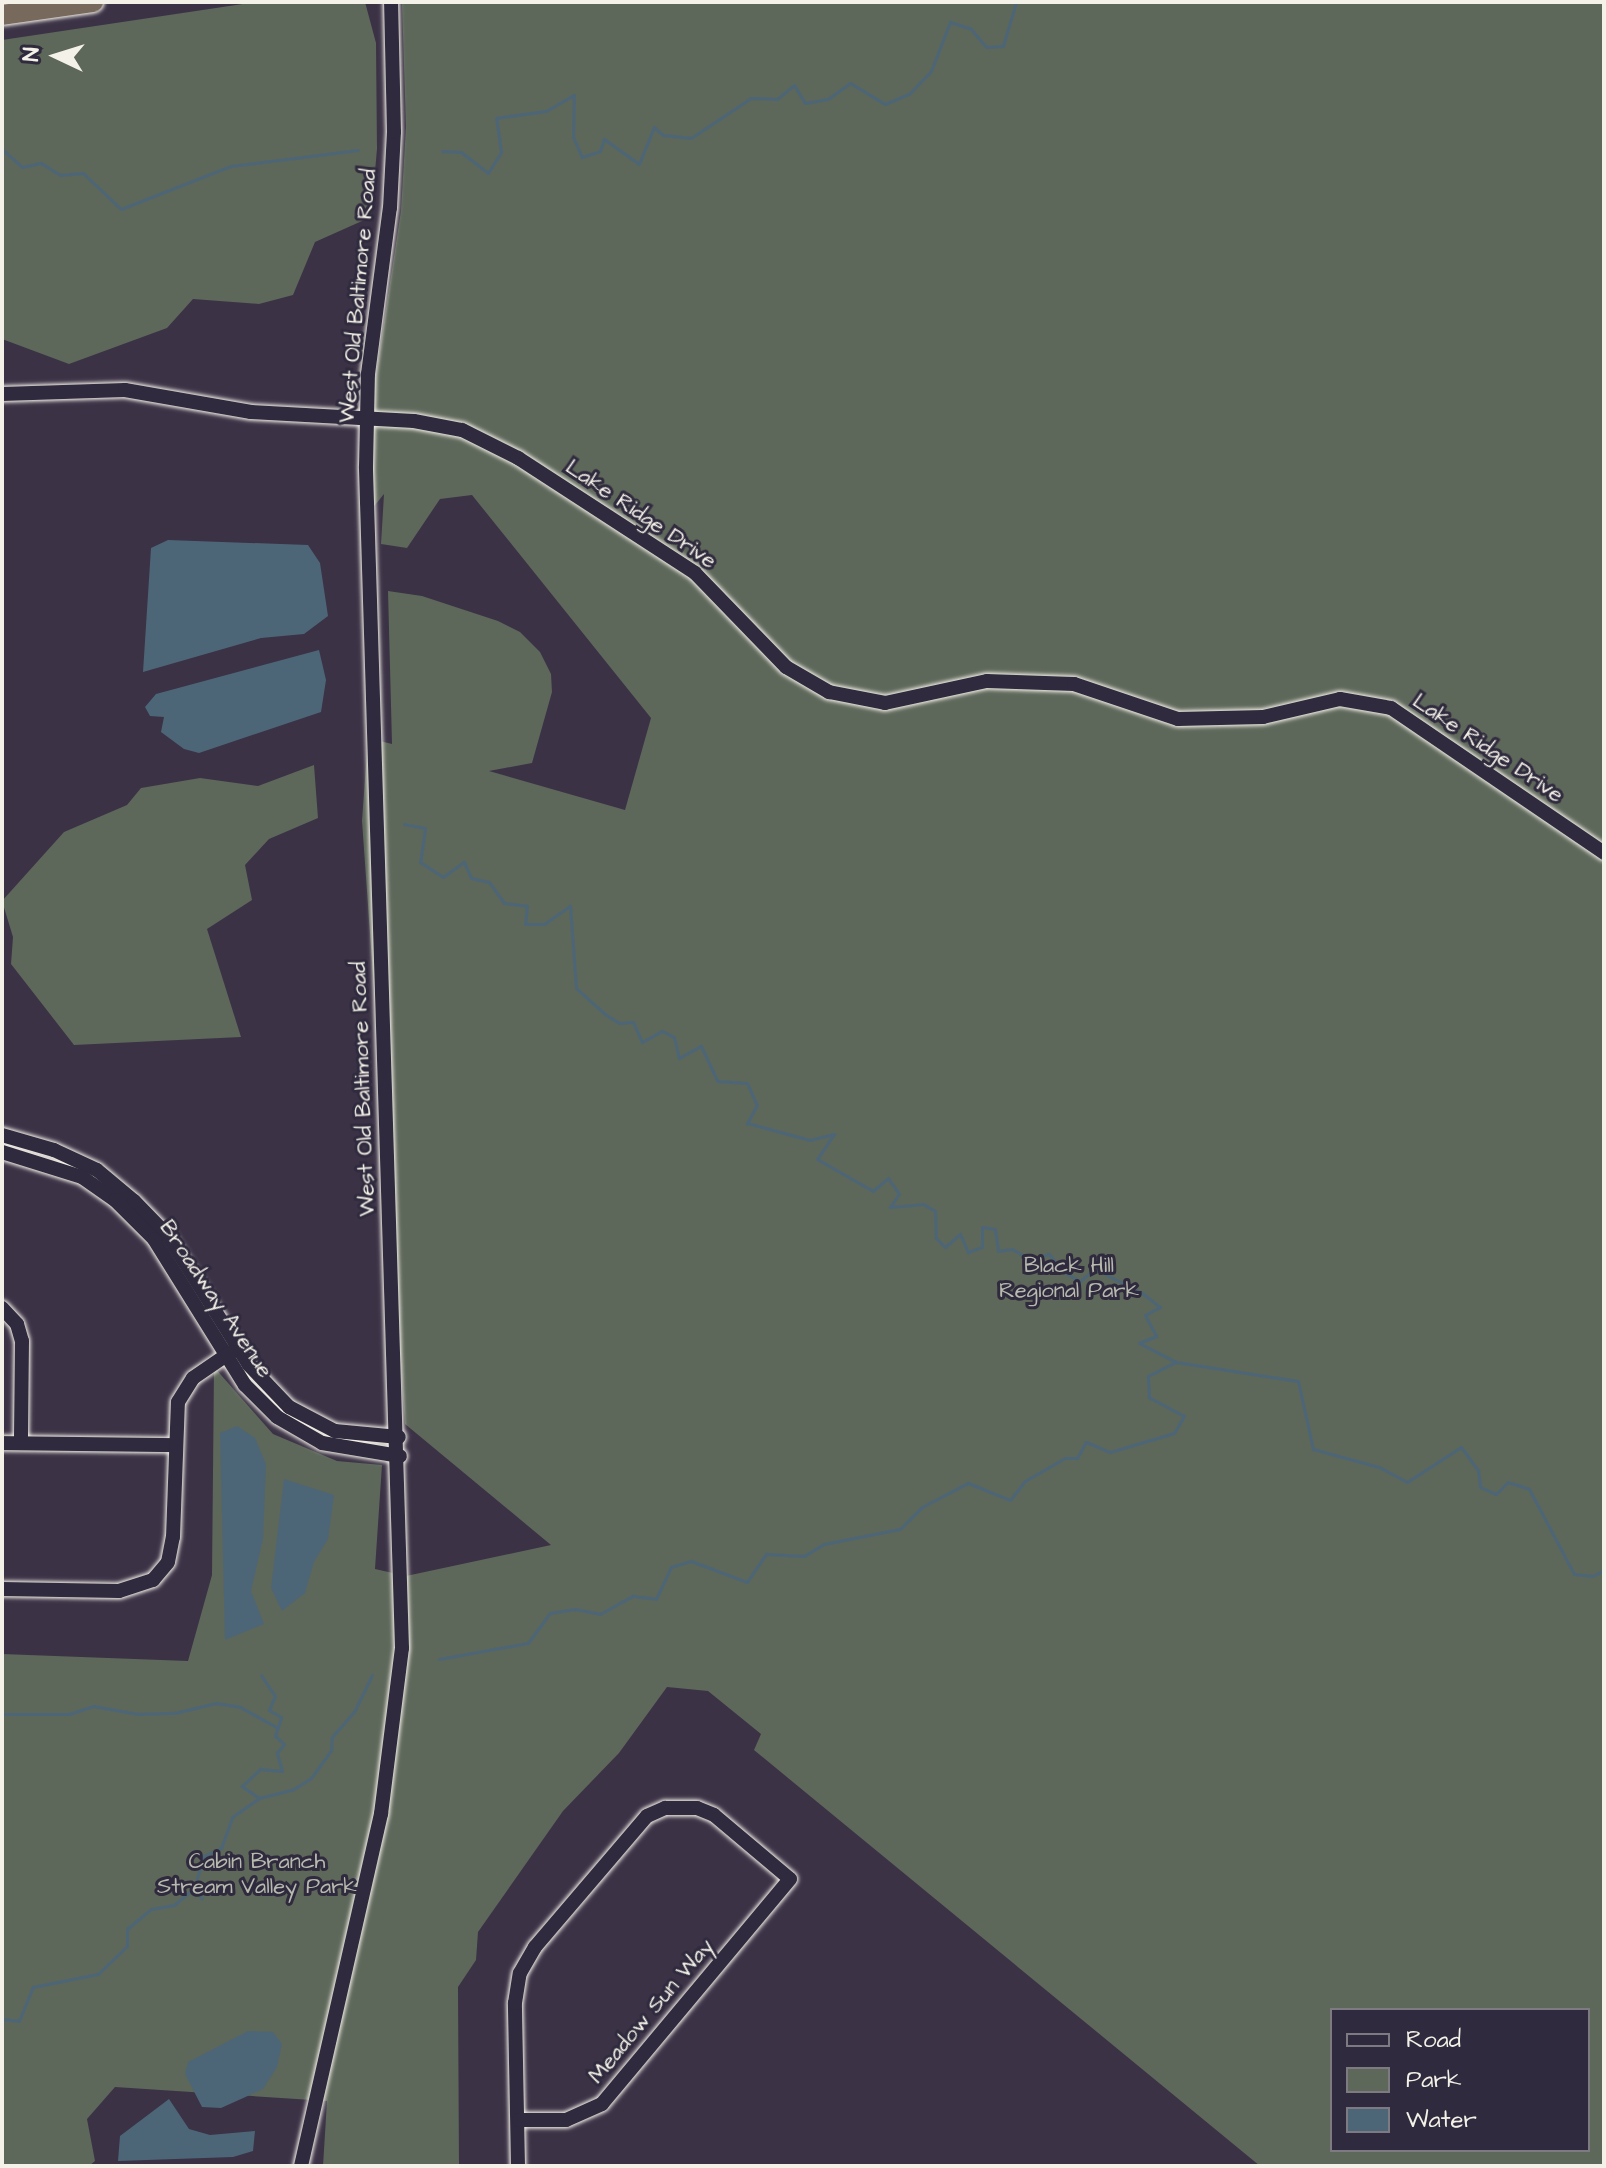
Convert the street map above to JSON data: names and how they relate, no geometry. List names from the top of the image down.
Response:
{
  "streets": {
    "street": [
      "West Old Baltimore Road",
      "Lake Ridge Drive",
      "Broadway Avenue",
      "Meadow Sun Way"
    ]
  },
  "crossings": [
    ["West Old Baltimore Road", "Lake Ridge Drive"],
    ["West Old Baltimore Road", "Broadway Avenue"]
  ],
  "parks": ["Black Hill Regional Park", "Cabin Branch Stream Valley Park"],
  "legend": ["Road", "Park", "Water"],
  "north": "left"
}
